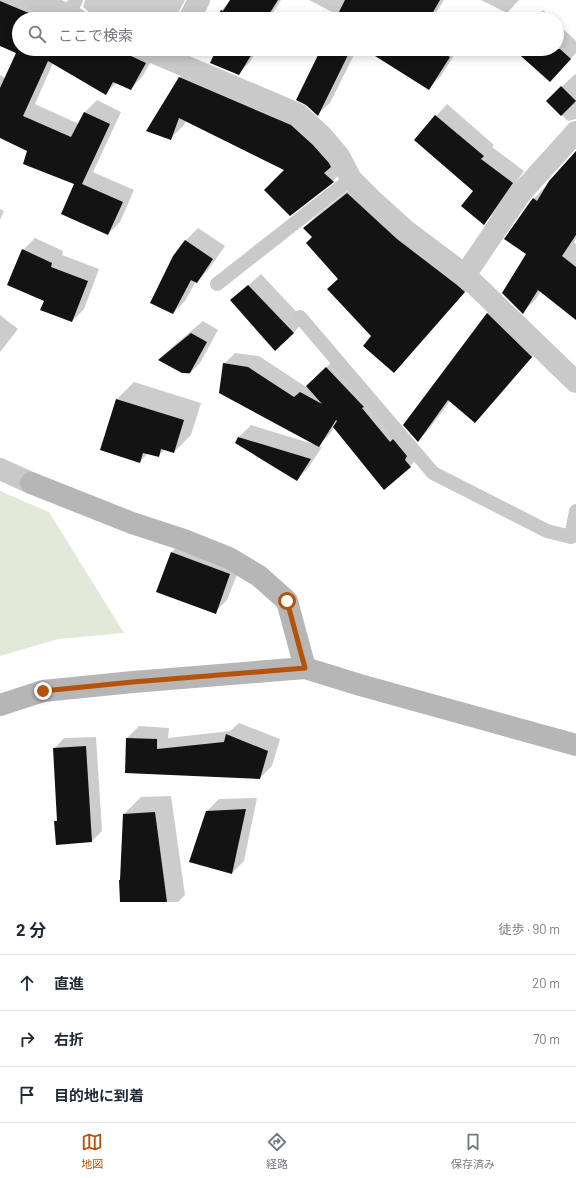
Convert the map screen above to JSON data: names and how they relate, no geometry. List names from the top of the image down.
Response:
{
  "page": {
    "search": "ここで検索",
    "heading": ["2 分", "徒歩 · 90 m"],
    "list": [
      ["直進", "20 m"],
      ["右折", "70 m"],
      "目的地に到着"
    ],
    "nav": ["地図", "経路", "保存済み"]
  }
}
